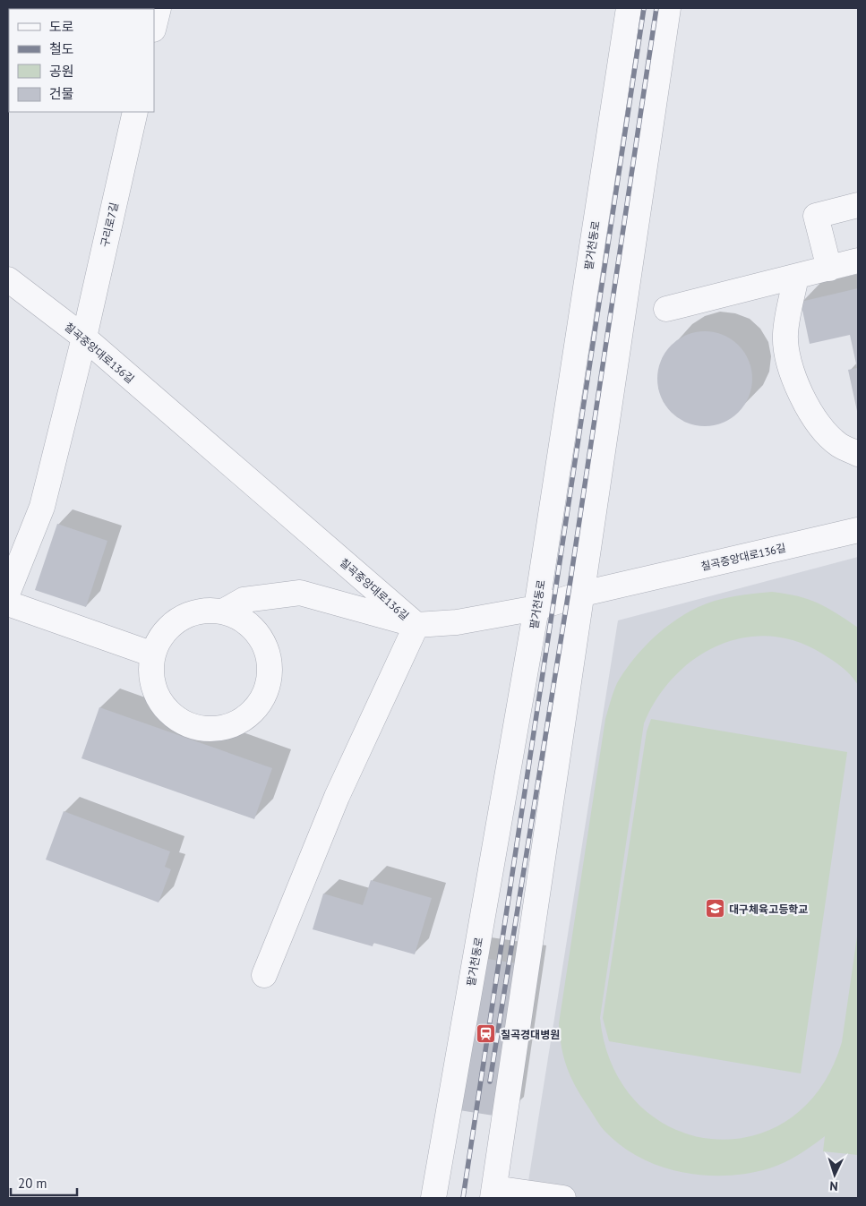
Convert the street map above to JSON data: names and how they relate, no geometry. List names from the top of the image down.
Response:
{
  "streets": {
    "street": ["구리로7길", "팔거천동로", "칠곡중앙대로136길"]
  },
  "crossings": [
    ["구리로7길", "칠곡중앙대로136길"],
    ["팔거천동로", "칠곡중앙대로136길"]
  ],
  "places": {
    "school or university": ["대구체육고등학교"],
    "station": ["칠곡경대병원"]
  },
  "legend": [
    "도로",
    "철도",
    "공원",
    "건물"
  ],
  "scale_bar": "20 m",
  "north": "bottom"
}
